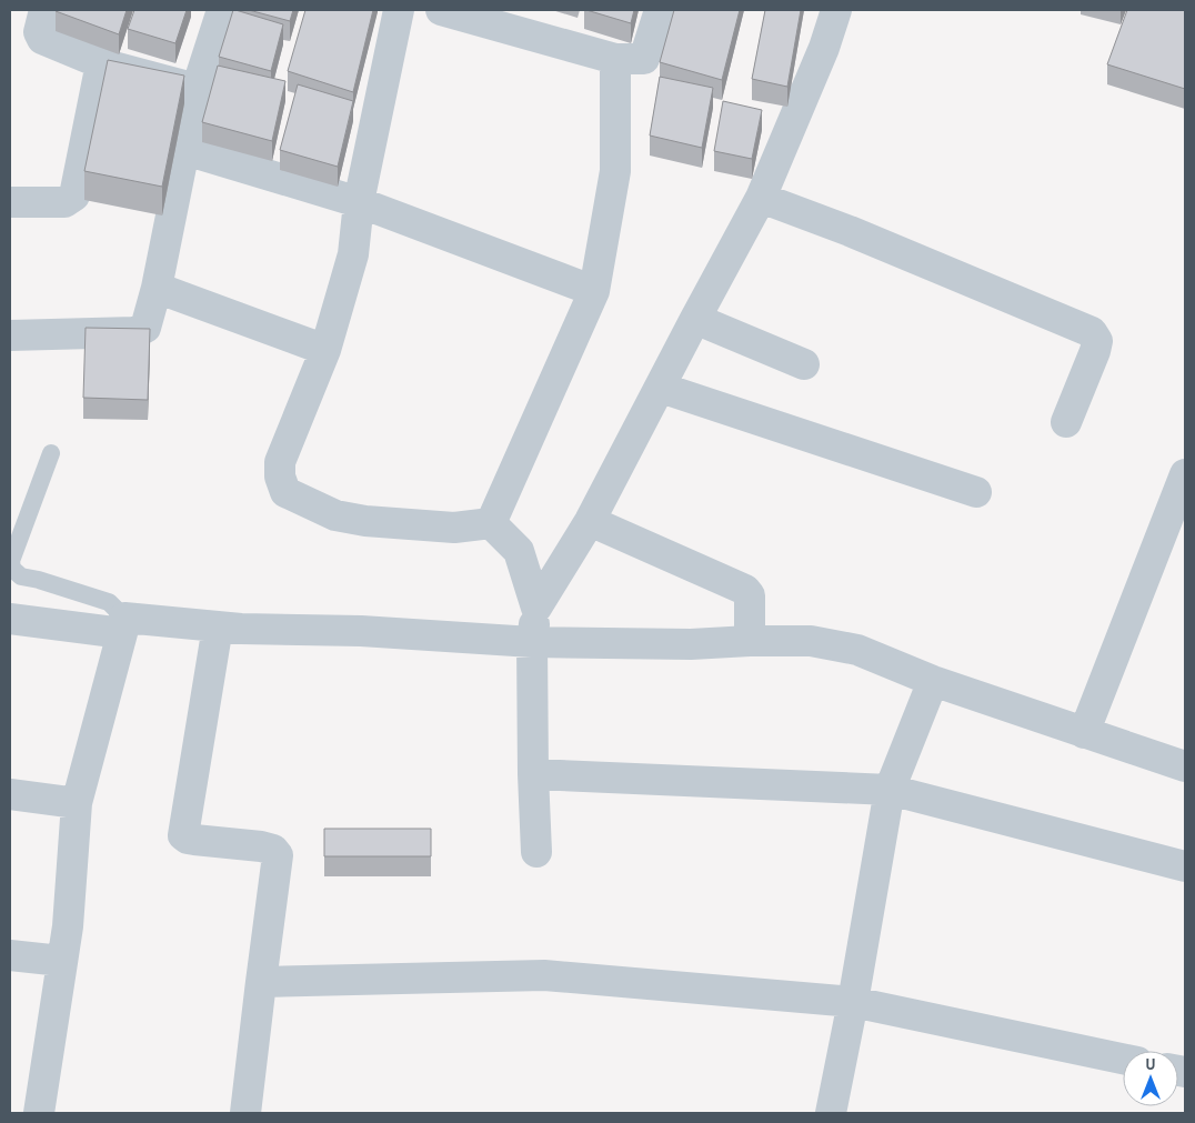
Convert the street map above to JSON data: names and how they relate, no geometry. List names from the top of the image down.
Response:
{
  "north": "top"
}
